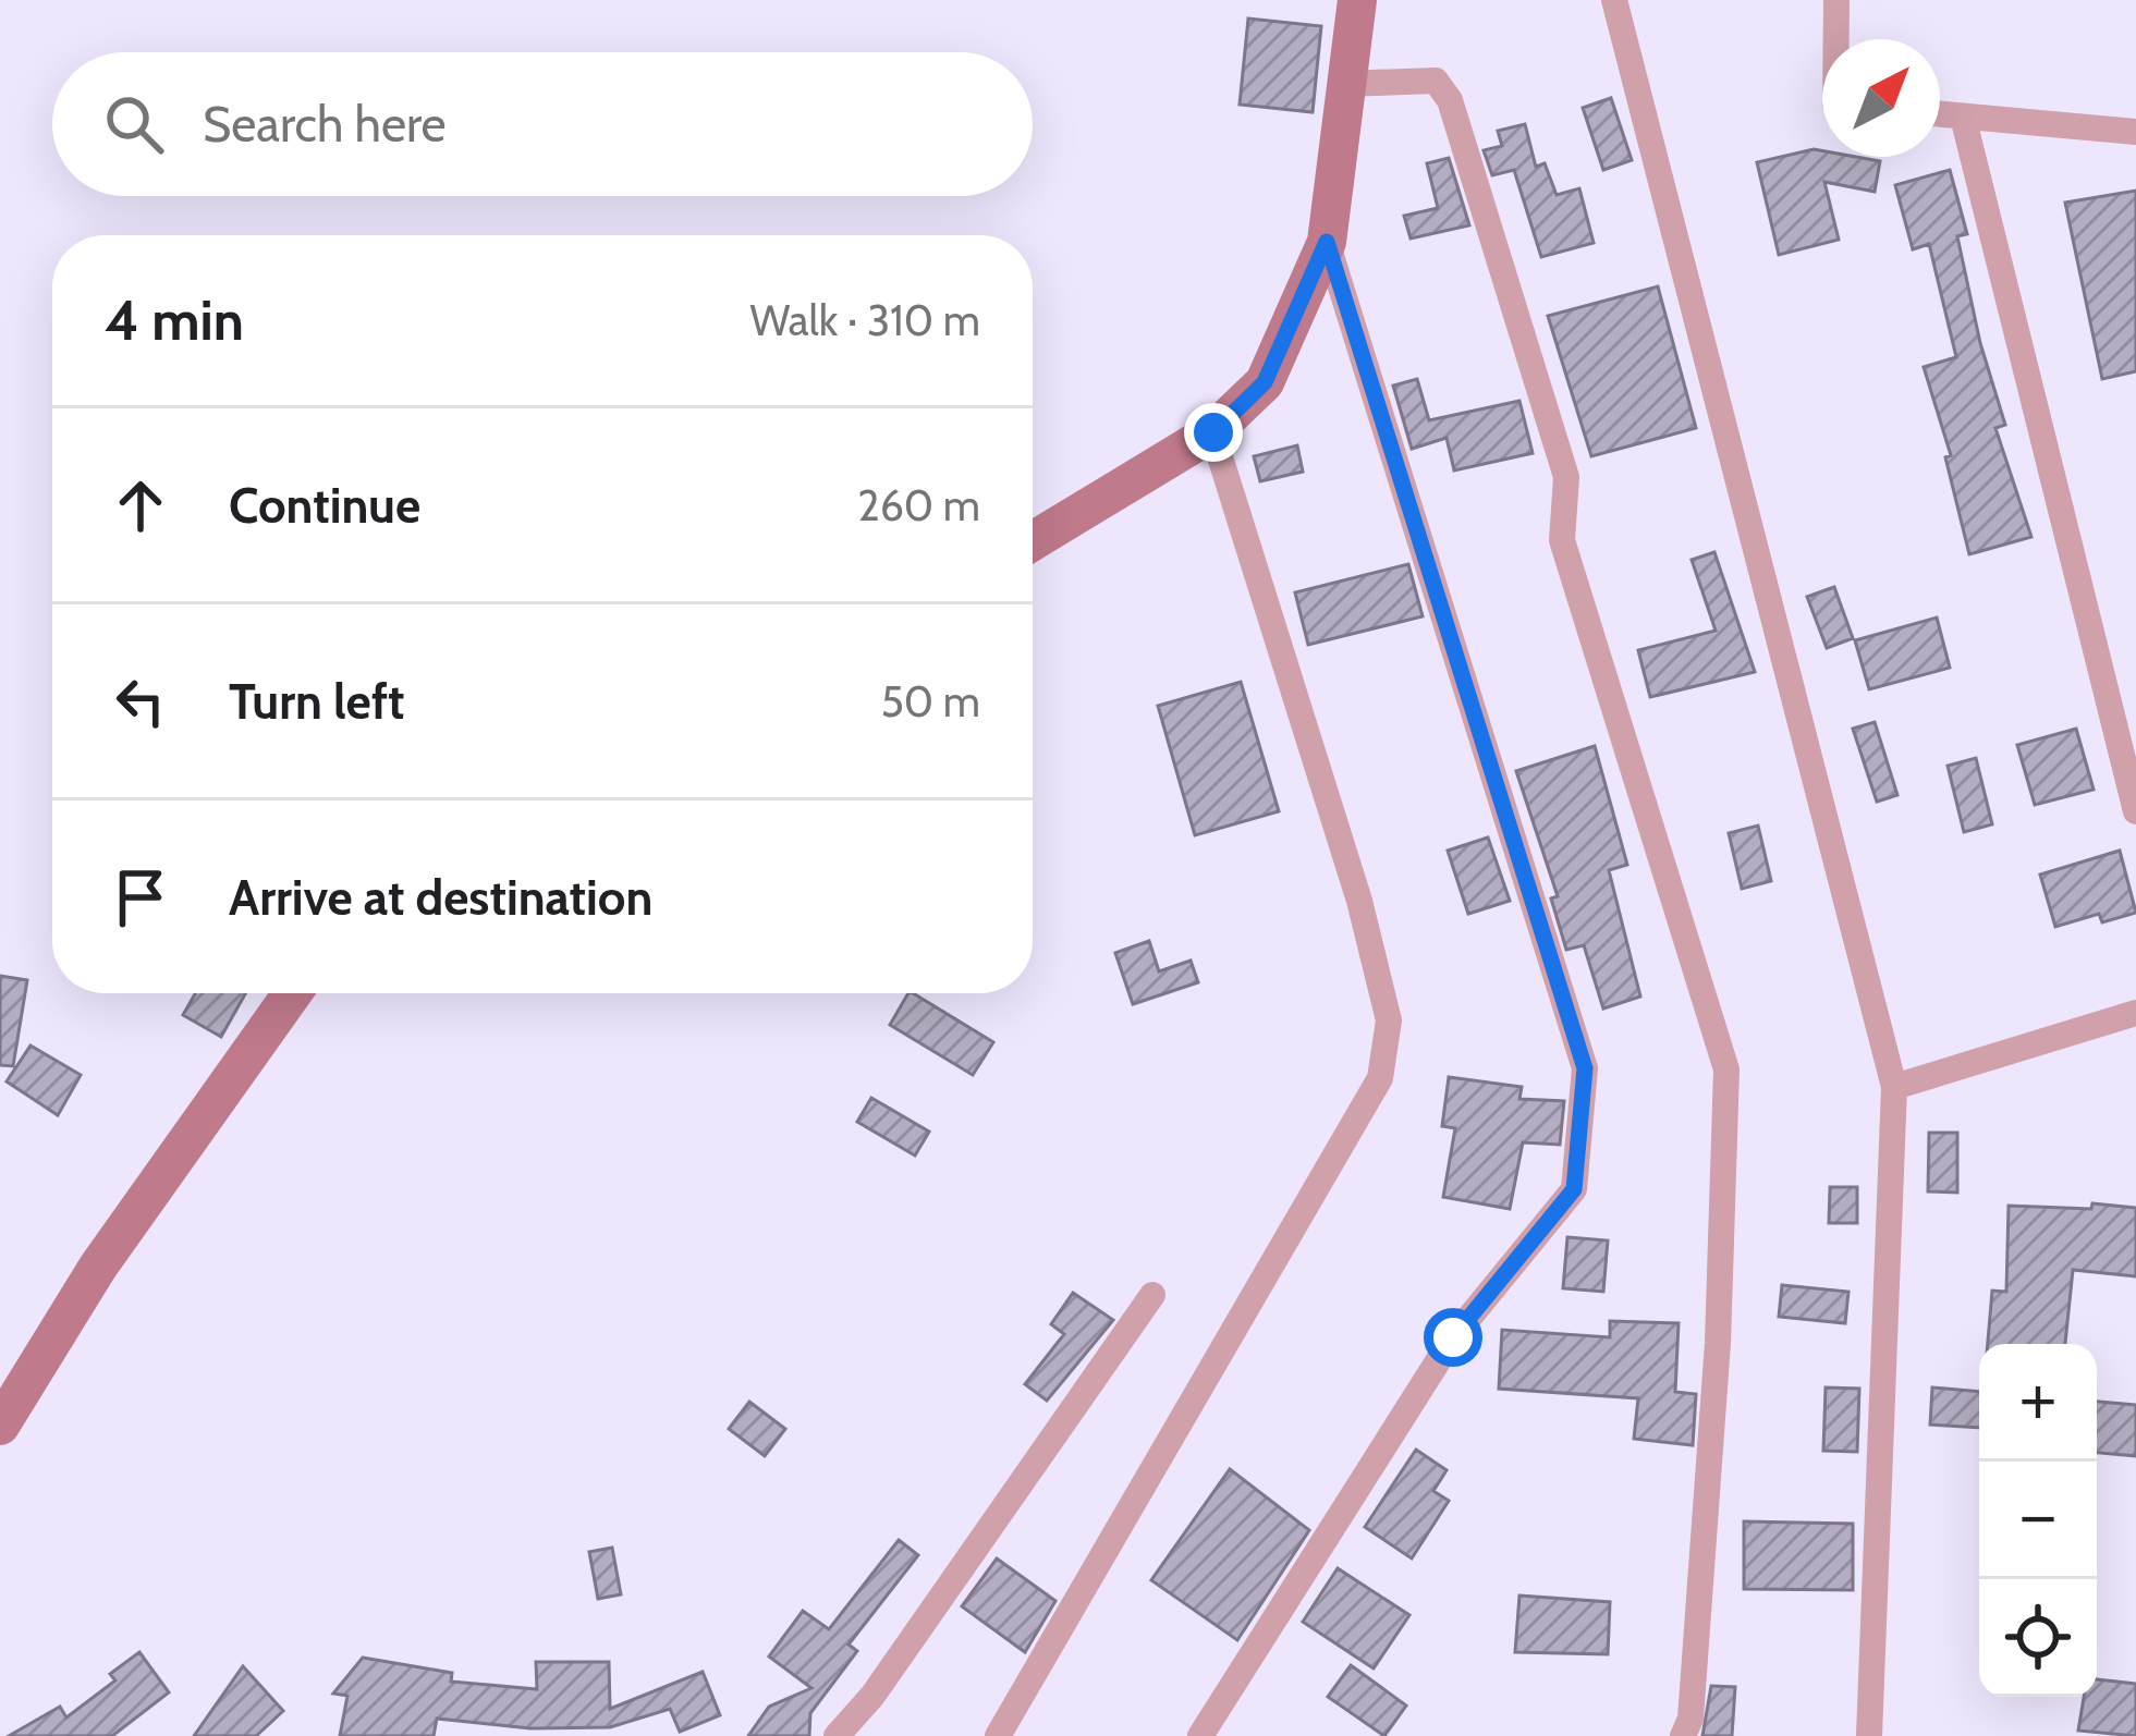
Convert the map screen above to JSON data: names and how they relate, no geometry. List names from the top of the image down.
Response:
{
  "north": "top right",
  "page": {
    "search": "Search here",
    "heading": ["4 min", "Walk · 310 m"],
    "list": [
      ["Continue", "260 m"],
      ["Turn left", "50 m"],
      "Arrive at destination"
    ],
    "map_buttons": ["+", "−"]
  }
}
